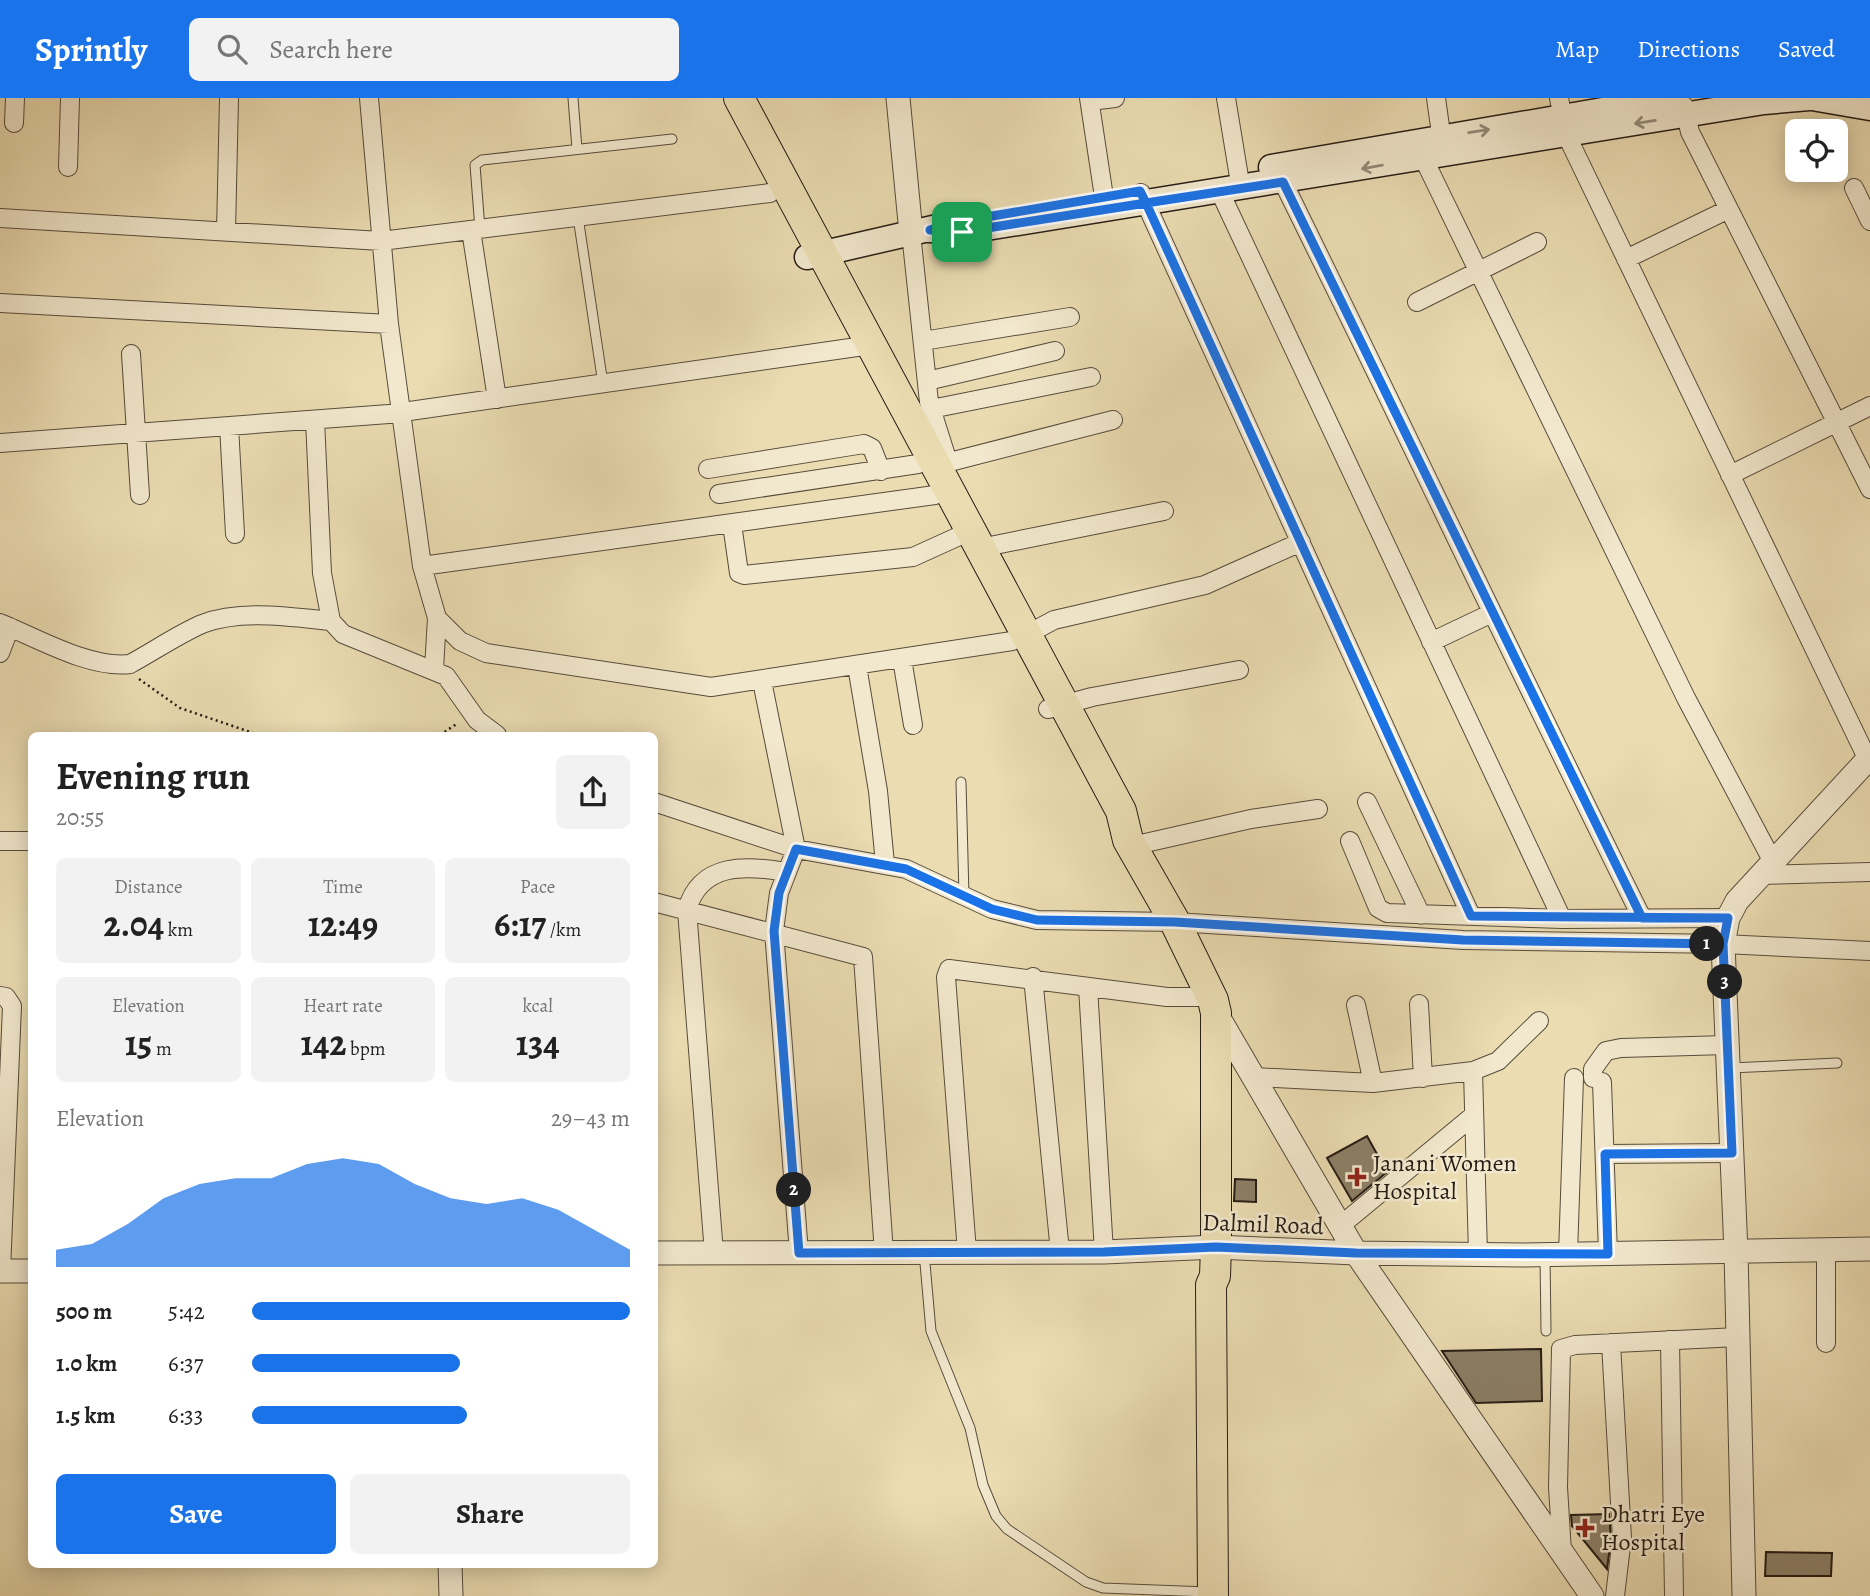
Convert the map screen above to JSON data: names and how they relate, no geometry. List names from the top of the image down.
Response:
{
  "streets": {
    "street": ["Dalmil Road"]
  },
  "places": {
    "health": ["Janani Women Hospital", "Dhatri Eye Hospital"]
  },
  "page": {
    "header": "Sprintly",
    "search": "Search here",
    "nav": ["Map", "Directions", "Saved"],
    "heading": ["Evening run", "20:55"],
    "stats": [
      ["Distance", "2.04 km"],
      ["Time", "12:49"],
      ["Pace", "6:17 /km"],
      ["Elevation", "15 m"],
      ["Heart rate", "142 bpm"],
      ["kcal", "134"]
    ],
    "pins": ["1", "3", "2"],
    "chart": ["Elevation", "29–43 m"],
    "list": [
      {
        "name": "500 m",
        "note": "5:42"
      },
      {
        "name": "1.0 km",
        "note": "6:37"
      },
      {
        "name": "1.5 km",
        "note": "6:33"
      }
    ],
    "buttons": ["Save", "Share"]
  }
}
